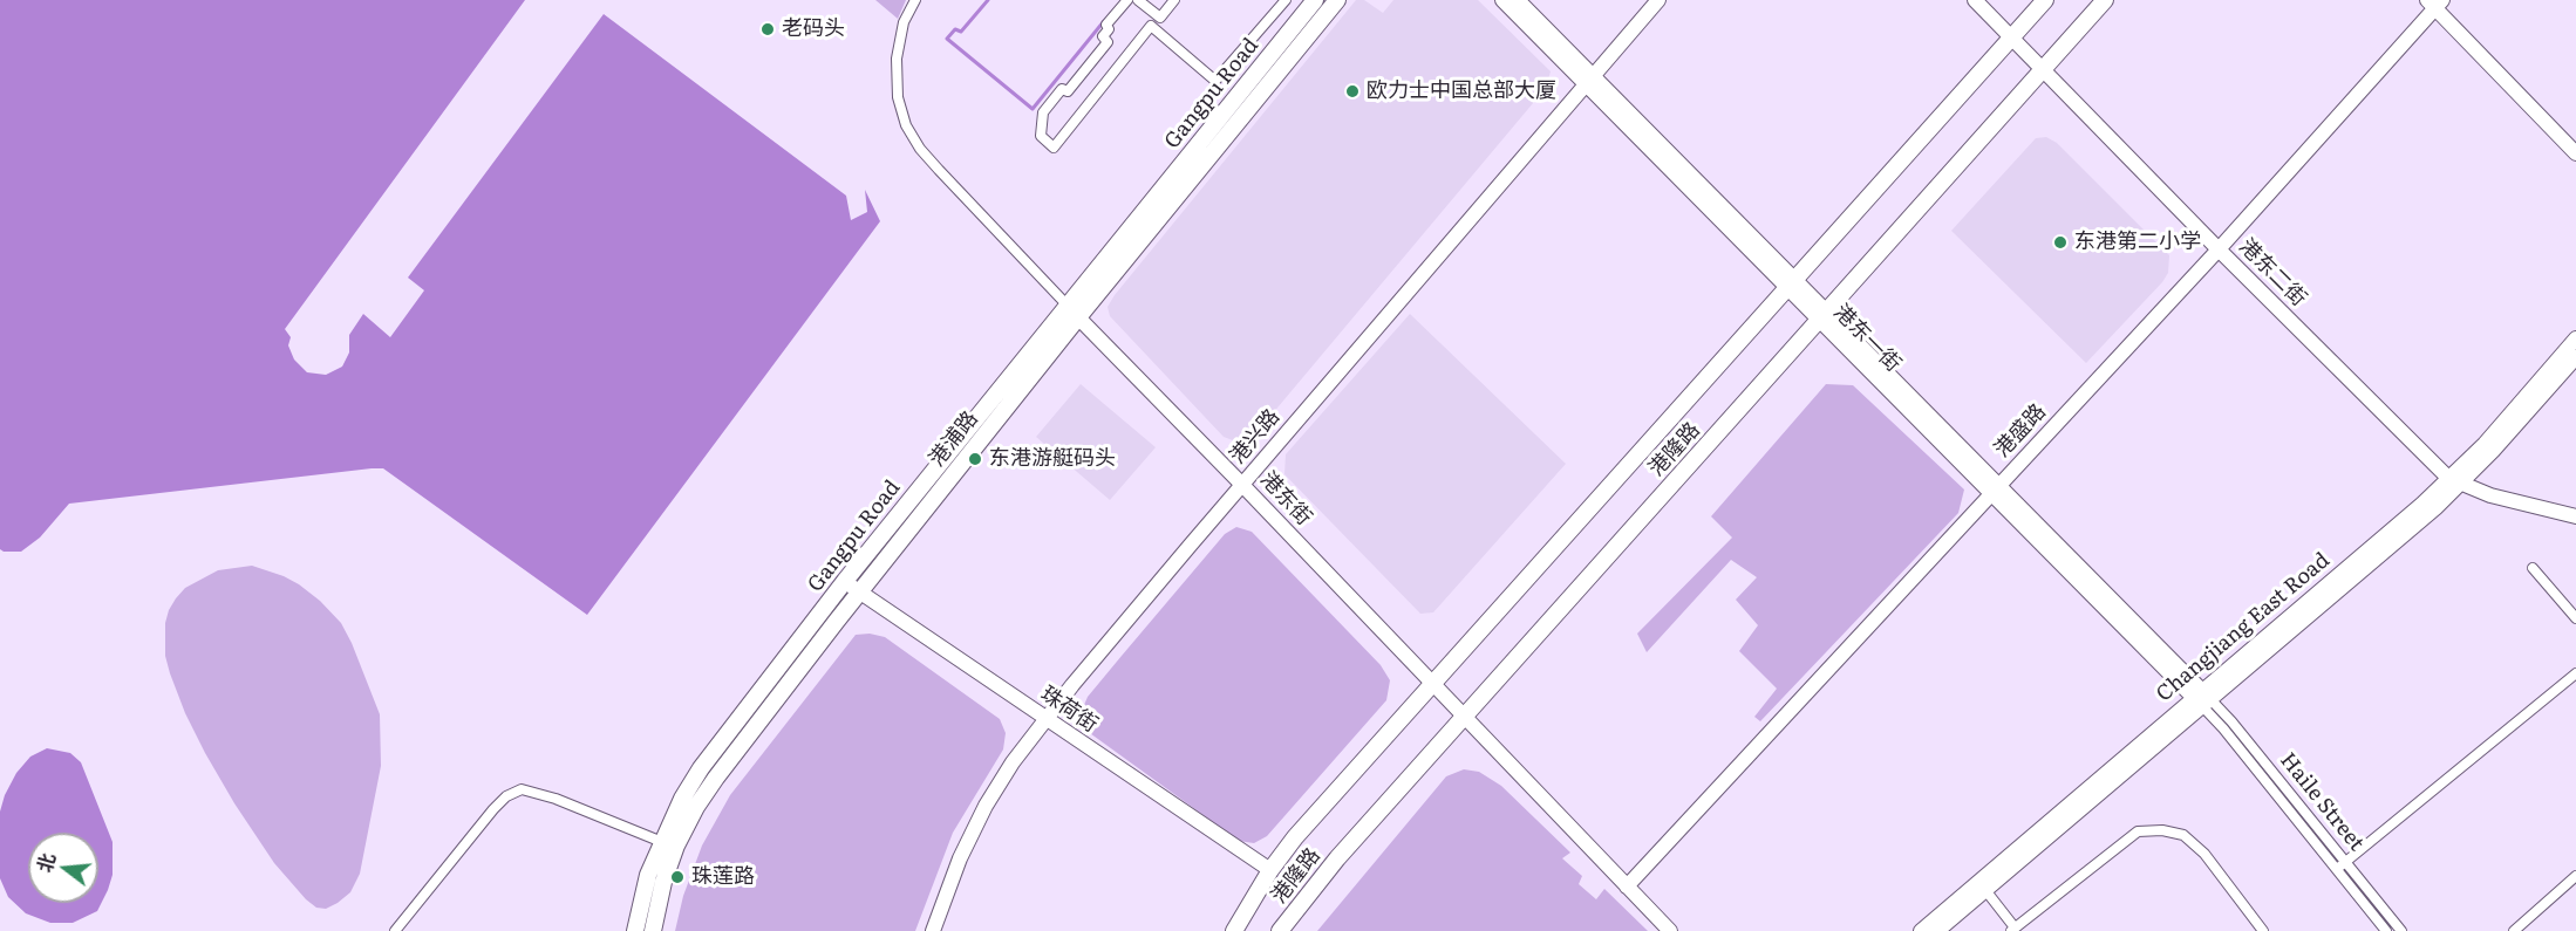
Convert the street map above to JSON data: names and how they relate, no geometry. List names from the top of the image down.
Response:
{
  "streets": {
    "main road": ["Gangpu Road", "港浦路", "港隆路"],
    "street": [
      "港东二街",
      "港东一街",
      "港盛路",
      "港兴路",
      "港东街",
      "Changjiang East Road",
      "珠荷街",
      "Haile Street"
    ]
  },
  "crossings": [
    ["Gangpu Road", "港东街"],
    ["Gangpu Road", "珠荷街"],
    ["港东二街", "港盛路"],
    ["港东二街", "港隆路"],
    ["港东二街", "Changjiang East Road"],
    ["港东一街", "港盛路"],
    ["港东一街", "港兴路"],
    ["港东一街", "港隆路"],
    ["港东一街", "Changjiang East Road"],
    ["港东一街", "Haile Street"],
    ["港盛路", "港东街"],
    ["港兴路", "港东街"],
    ["港兴路", "珠荷街"],
    ["港浦路", "港东街"],
    ["港浦路", "珠荷街"],
    ["港隆路", "港东街"],
    ["港隆路", "珠荷街"],
    ["Changjiang East Road", "Haile Street"]
  ],
  "places": [
    "老码头",
    "欧力士中国总部大厦",
    "东港第二小学",
    "东港游艇码头",
    "珠莲路"
  ],
  "north": "left"
}
